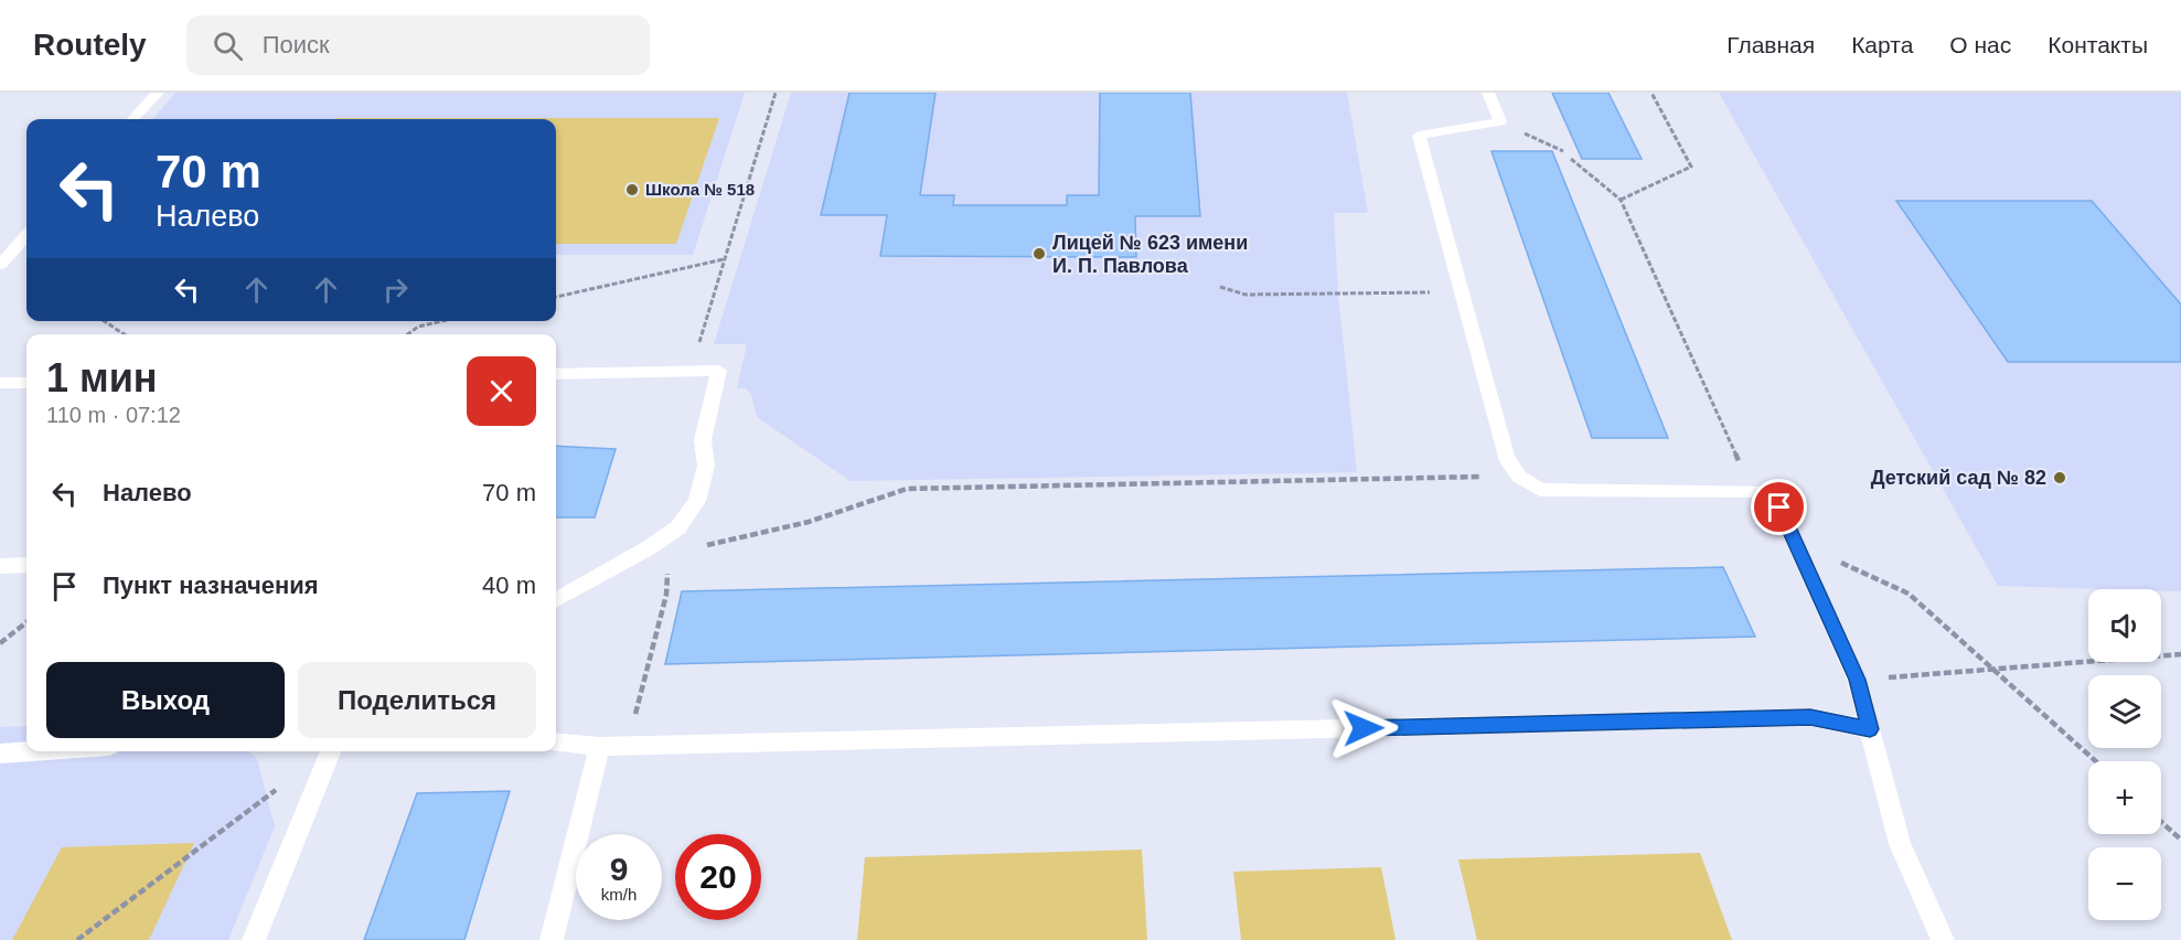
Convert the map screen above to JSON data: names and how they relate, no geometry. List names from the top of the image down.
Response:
{
  "places": ["Школа № 518", "Лицей № 623 имени И. П. Павлова", "Детский сад № 82"],
  "page": {
    "header": "Routely",
    "search": "Поиск",
    "nav": [
      "Главная",
      "Карта",
      "О нас",
      "Контакты"
    ],
    "turn": ["70 m", "Налево"],
    "heading": ["1 мин", "110 m · 07:12"],
    "list": [
      {
        "name": "Налево",
        "value": "70 m"
      },
      {
        "name": "Пункт назначения",
        "value": "40 m"
      }
    ],
    "map_buttons": ["+", "−"],
    "buttons": ["Выход", "Поделиться"],
    "speed": "9 km/h",
    "limit": "20"
  }
}
